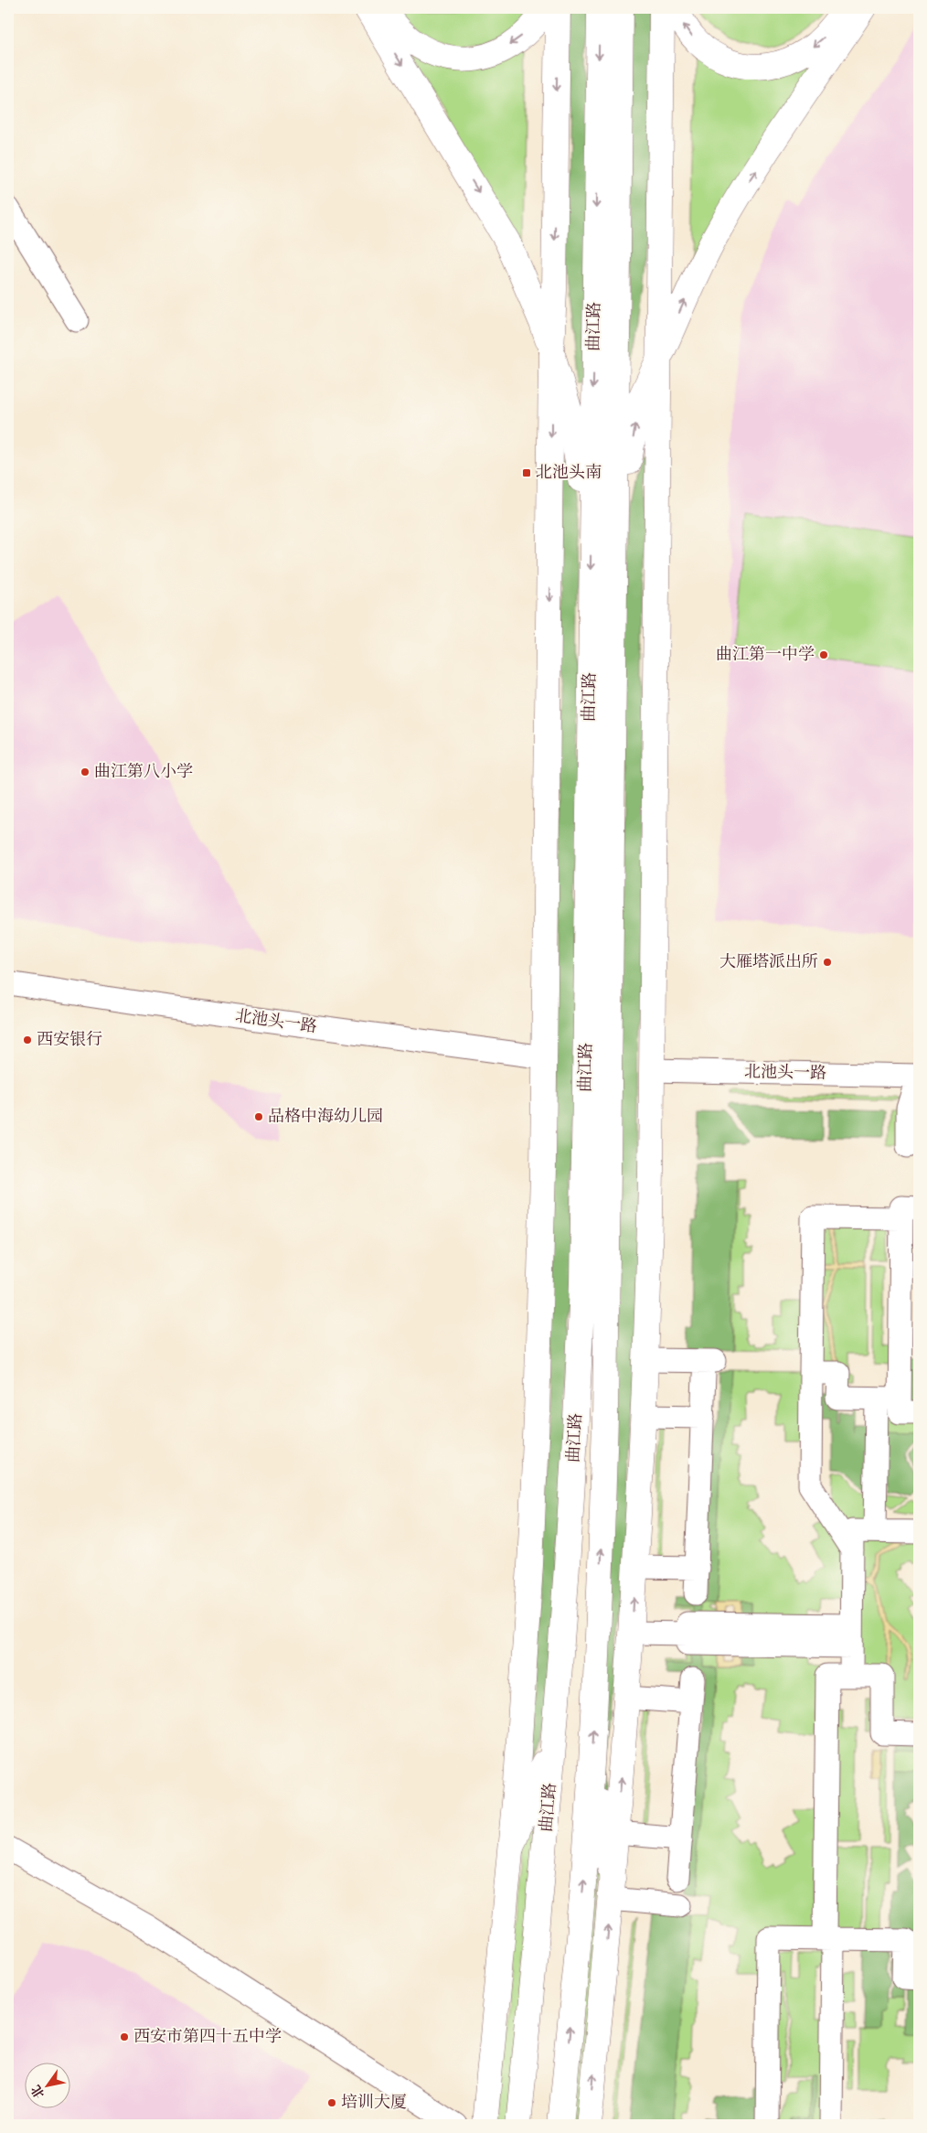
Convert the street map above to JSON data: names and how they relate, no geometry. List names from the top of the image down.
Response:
{
  "streets": {
    "main road": ["曲江路"],
    "street": ["北池头一路"]
  },
  "crossings": [
    ["曲江路", "北池头一路"]
  ],
  "places": {
    "transit": ["北池头南"],
    "other": [
      "曲江第一中学",
      "曲江第八小学",
      "大雁塔派出所",
      "西安银行",
      "品格中海幼儿园",
      "西安市第四十五中学",
      "培训大厦"
    ]
  },
  "north": "bottom left"
}
